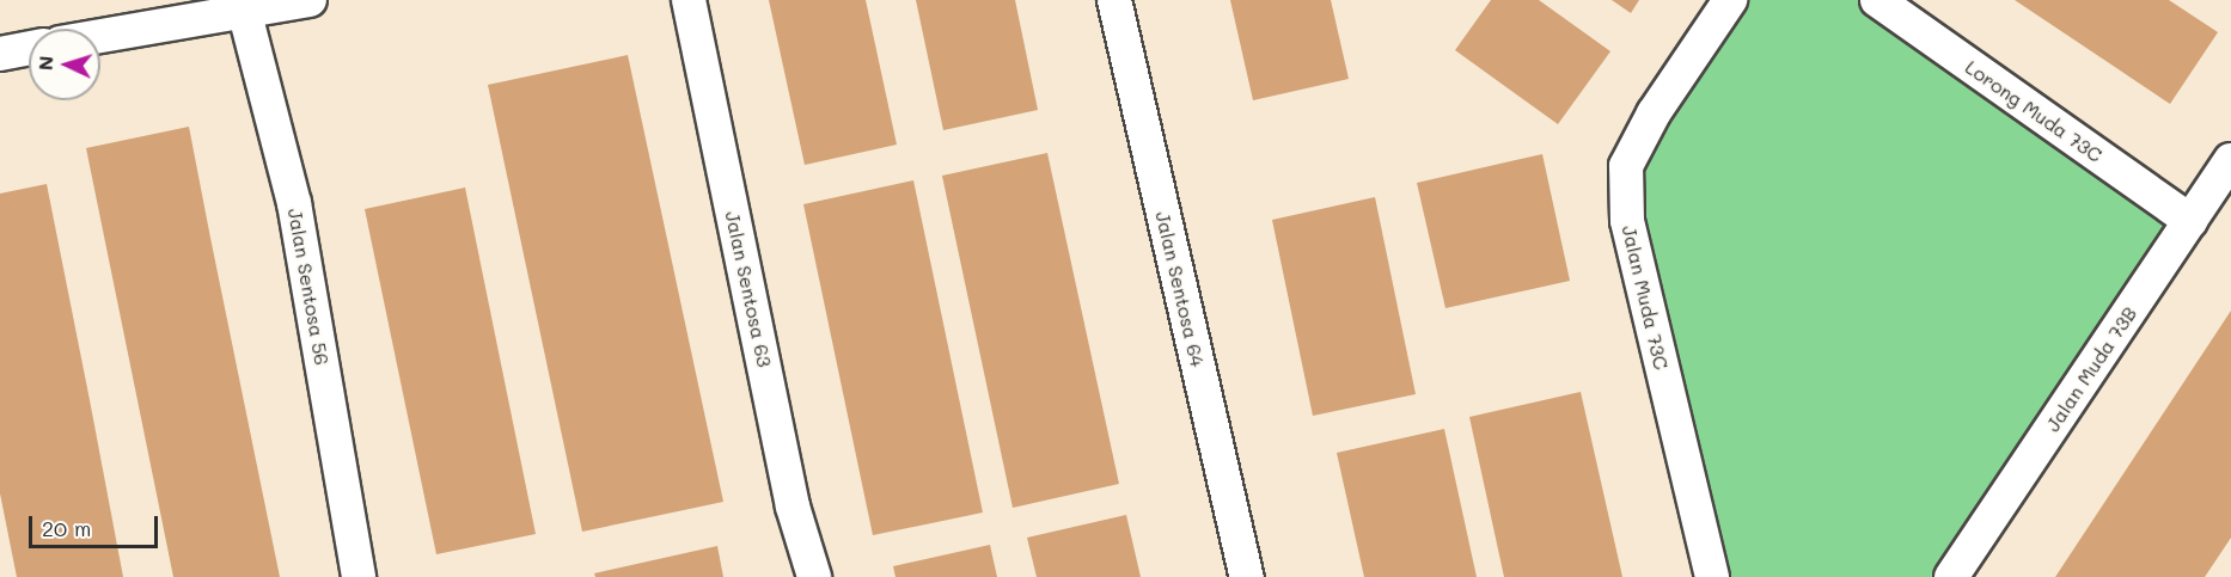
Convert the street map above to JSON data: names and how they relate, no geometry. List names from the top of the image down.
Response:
{
  "streets": {
    "street": [
      "Lorong Muda 73C",
      "Jalan Sentosa 56",
      "Jalan Sentosa 63",
      "Jalan Sentosa 64",
      "Jalan Muda 73C",
      "Jalan Muda 73B"
    ]
  },
  "crossings": [
    ["Lorong Muda 73C", "Jalan Muda 73B"]
  ],
  "scale_bar": "20 m",
  "north": "left"
}
